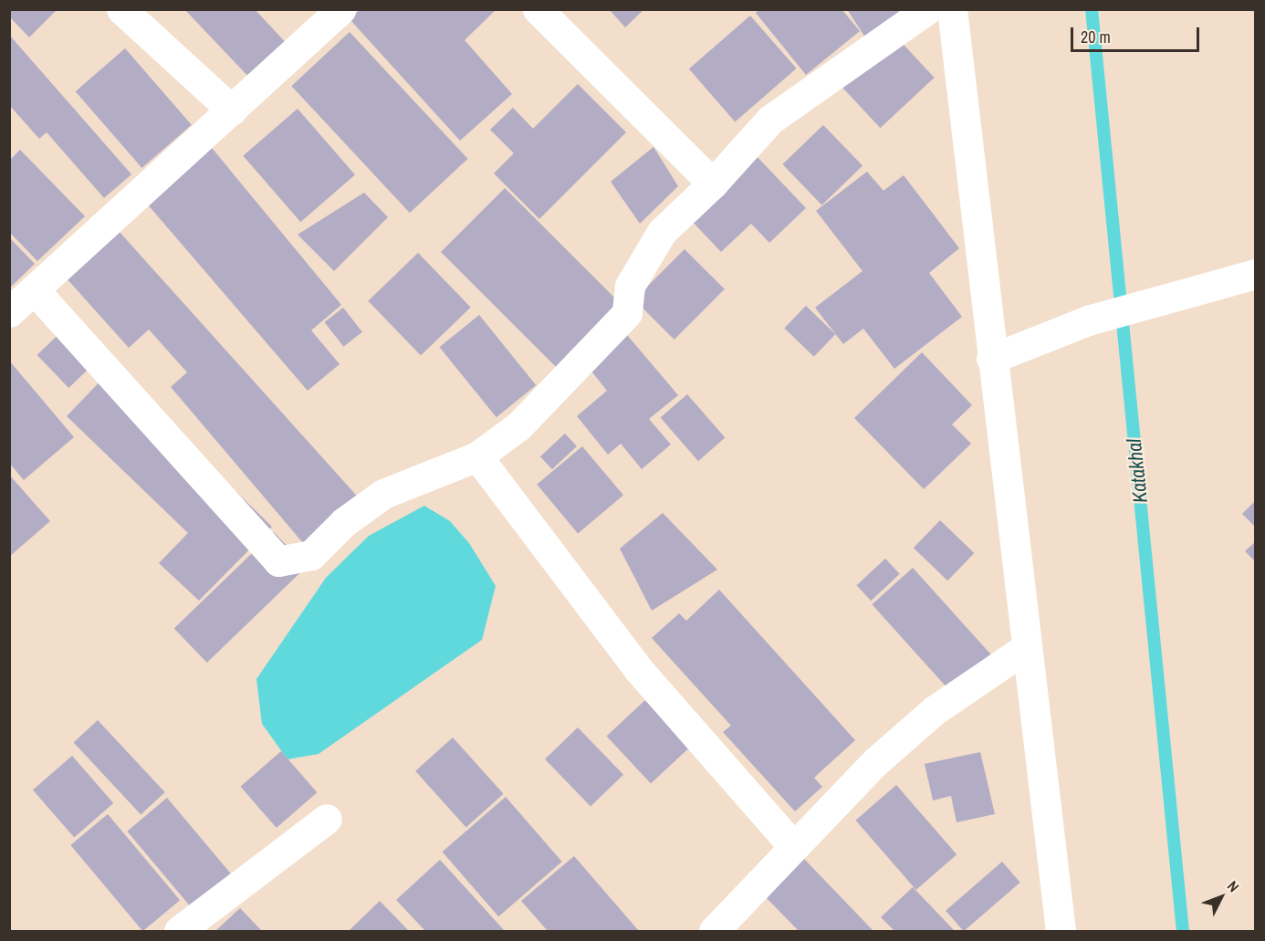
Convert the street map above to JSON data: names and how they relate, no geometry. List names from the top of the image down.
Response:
{
  "water": ["Katakhal"],
  "scale_bar": "20 m",
  "north": "top right"
}
